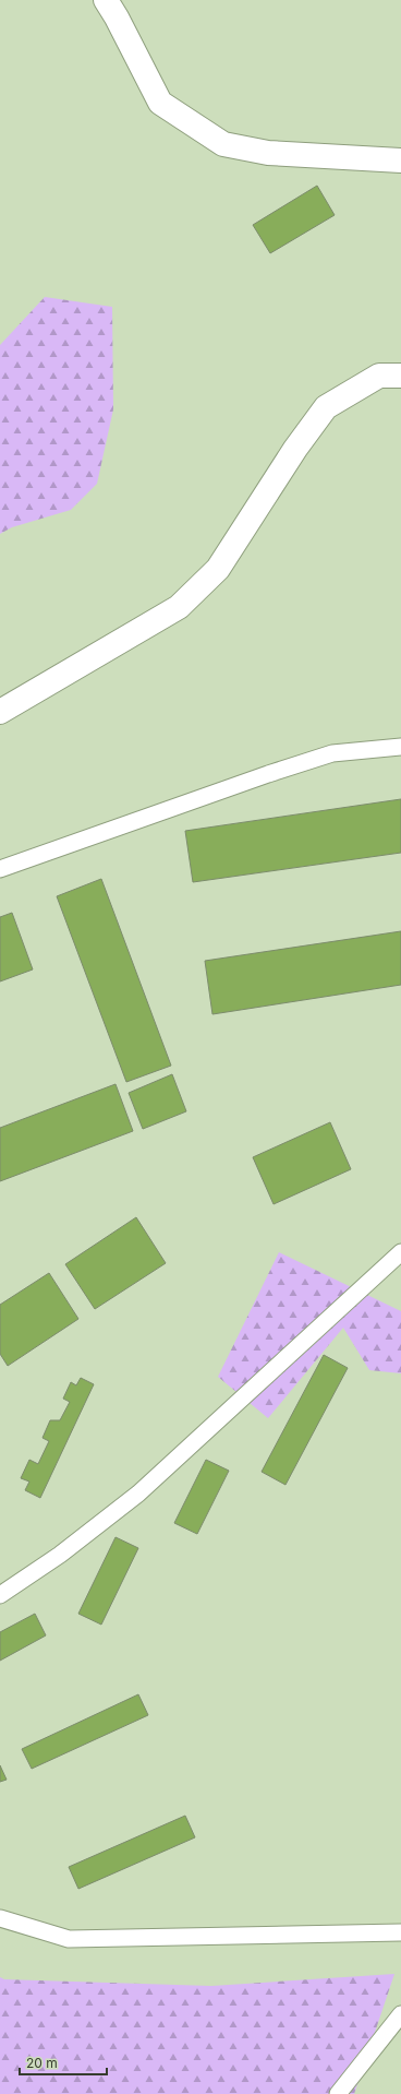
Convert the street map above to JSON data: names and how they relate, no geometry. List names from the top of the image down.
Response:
{
  "scale_bar": "20 m"
}
